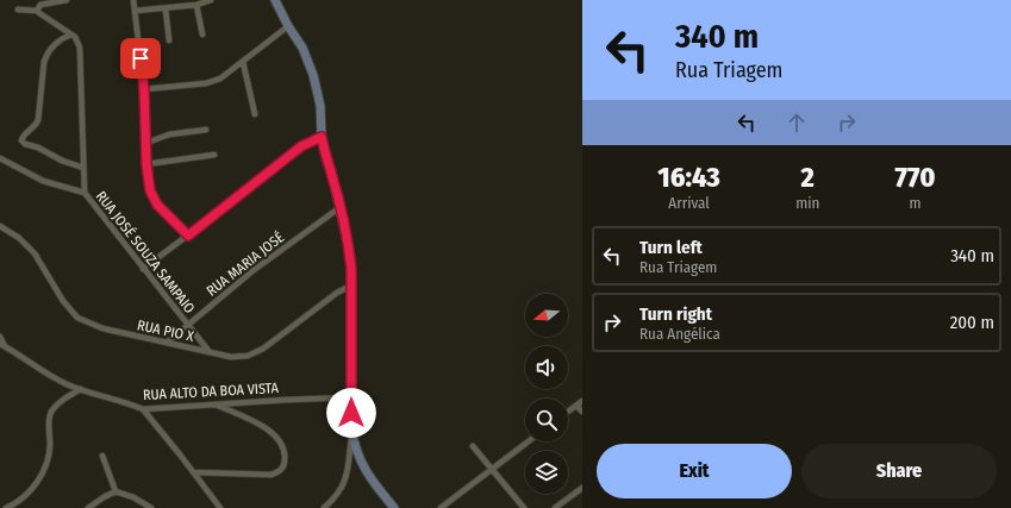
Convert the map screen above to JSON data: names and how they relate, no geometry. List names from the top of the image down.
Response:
{
  "streets": {
    "street": [
      "RUA JOSÉ SOUZA SAMPAIO",
      "RUA MARIA JOSÉ",
      "RUA PIO X",
      "RUA ALTO DA BOA VISTA"
    ]
  },
  "crossings": [
    ["RUA JOSÉ SOUZA SAMPAIO", "RUA MARIA JOSÉ"],
    ["RUA JOSÉ SOUZA SAMPAIO", "RUA PIO X"],
    ["RUA MARIA JOSÉ", "RUA PIO X"]
  ],
  "north": "left",
  "page": {
    "turn": ["340 m", "Rua Triagem"],
    "eta": [
      "16:43",
      "Arrival",
      "2",
      "min",
      "770",
      "m"
    ],
    "list": [
      {
        "name": "Turn left",
        "note": "Rua Triagem",
        "value": "340 m"
      },
      {
        "name": "Turn right",
        "note": "Rua Angélica",
        "value": "200 m"
      }
    ],
    "buttons": ["Exit", "Share"]
  }
}
